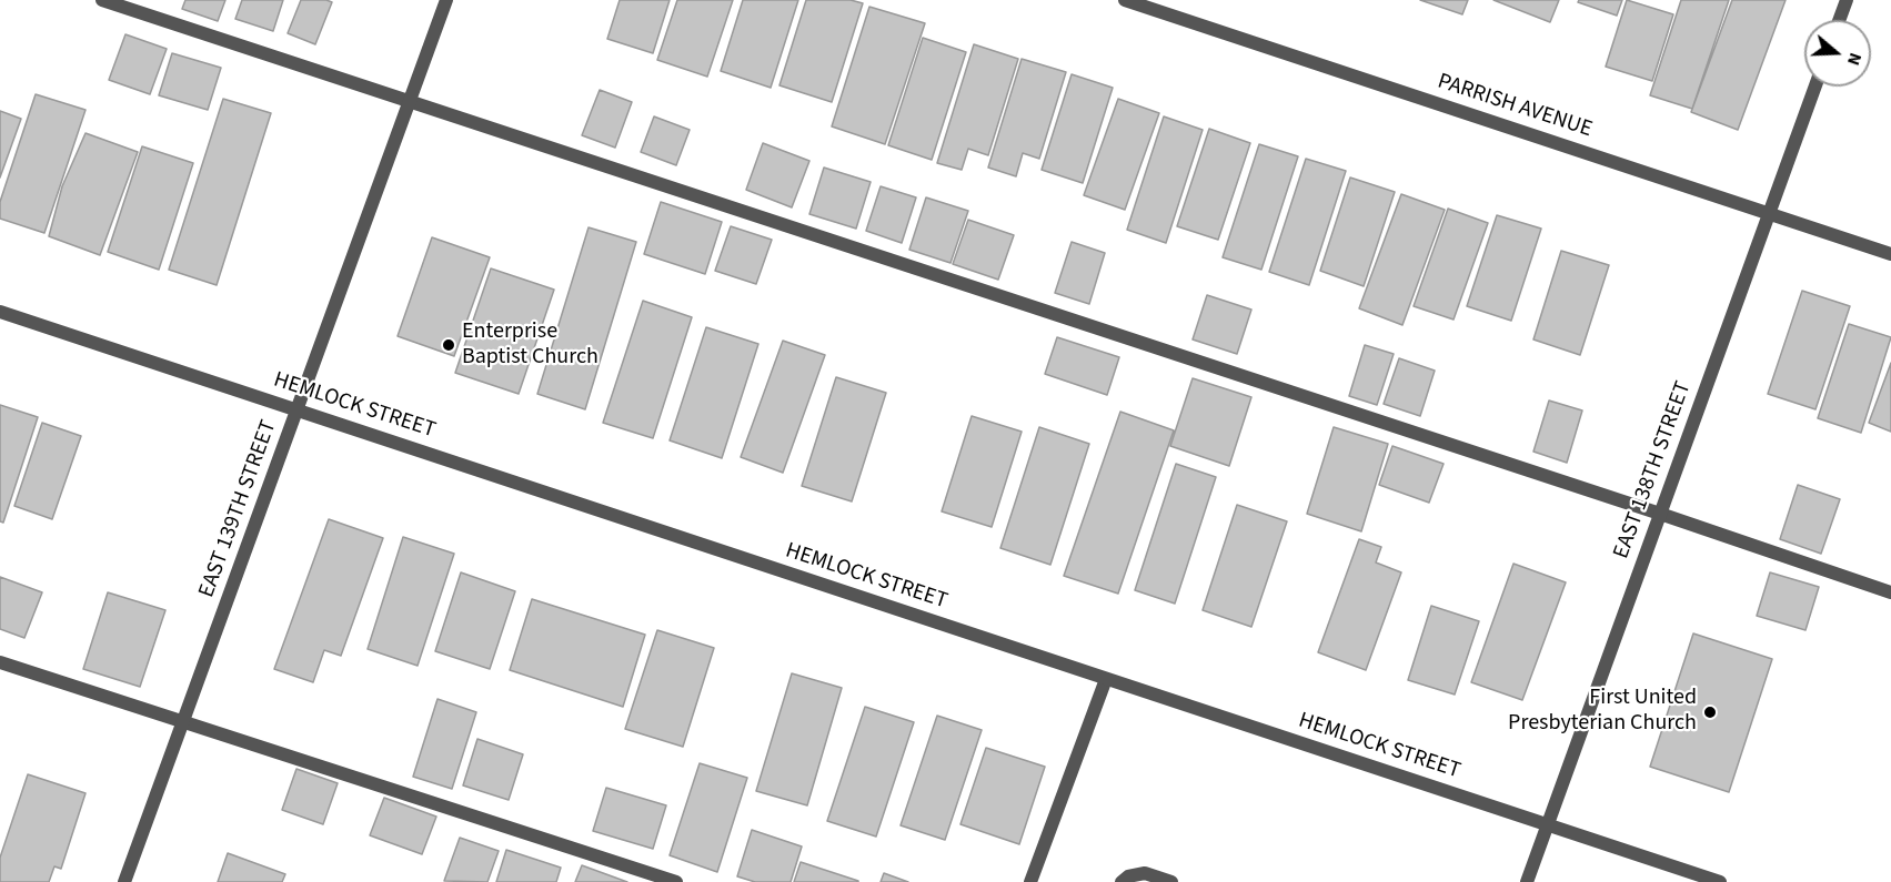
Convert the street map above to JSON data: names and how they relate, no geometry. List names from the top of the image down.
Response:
{
  "streets": {
    "street": [
      "PARRISH AVENUE",
      "HEMLOCK STREET",
      "EAST 138TH STREET",
      "EAST 139TH STREET"
    ]
  },
  "crossings": [
    ["PARRISH AVENUE", "EAST 138TH STREET"],
    ["HEMLOCK STREET", "EAST 138TH STREET"],
    ["HEMLOCK STREET", "EAST 139TH STREET"]
  ],
  "places": ["Enterprise Baptist Church", "First United Presbyterian Church"],
  "north": "right"
}
